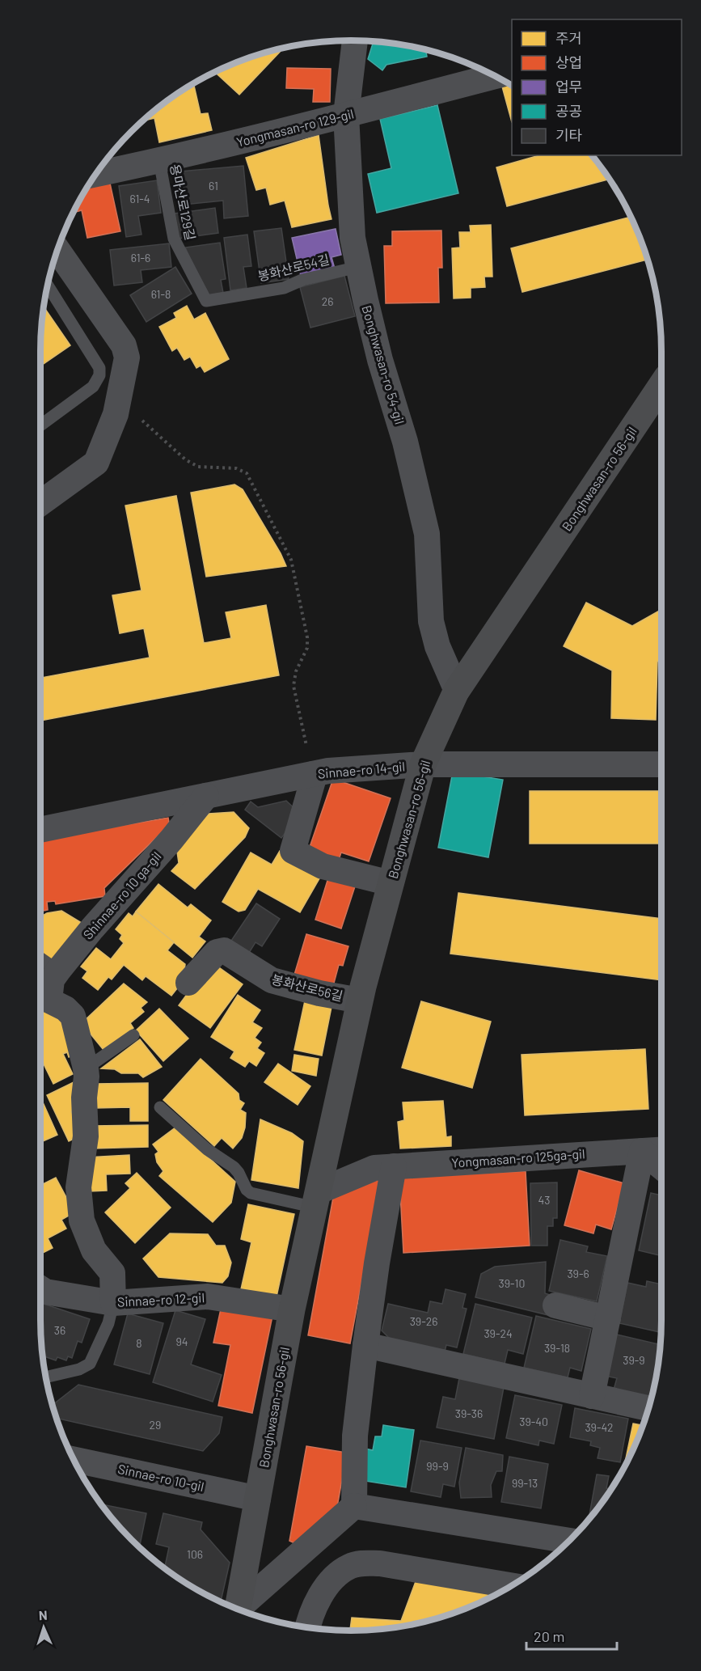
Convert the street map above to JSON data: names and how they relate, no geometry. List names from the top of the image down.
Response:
{
  "streets": {
    "street": [
      "Yongmasan-ro 129-gil",
      "Bonghwasan-ro 54-gil",
      "Bonghwasan-ro 56-gil",
      "Sinnae-ro 14-gil",
      "Shinnae-ro 10 ga-gil",
      "봉화산로56길",
      "Yongmasan-ro 125ga-gil",
      "Sinnae-ro 12-gil",
      "Sinnae-ro 10-gil"
    ],
    "lane": ["용마산로129길", "봉화산로54길"]
  },
  "crossings": [
    ["Yongmasan-ro 129-gil", "용마산로129길"],
    ["Yongmasan-ro 129-gil", "Bonghwasan-ro 54-gil"],
    ["용마산로129길", "봉화산로54길"],
    ["봉화산로54길", "Bonghwasan-ro 54-gil"],
    ["Bonghwasan-ro 54-gil", "Bonghwasan-ro 56-gil"],
    ["Bonghwasan-ro 56-gil", "Sinnae-ro 14-gil"],
    ["Bonghwasan-ro 56-gil", "봉화산로56길"],
    ["Bonghwasan-ro 56-gil", "Yongmasan-ro 125ga-gil"],
    ["Bonghwasan-ro 56-gil", "Sinnae-ro 12-gil"],
    ["Bonghwasan-ro 56-gil", "Sinnae-ro 10-gil"],
    ["Sinnae-ro 14-gil", "Shinnae-ro 10 ga-gil"],
    ["Shinnae-ro 10 ga-gil", "Sinnae-ro 12-gil"]
  ],
  "house_numbers": [
    "61",
    "61-4",
    "61-6",
    "61-8",
    "26",
    "43",
    "39-6",
    "39-10",
    "39-26",
    "36",
    "39-24",
    "94",
    "8",
    "39-18",
    "39-9",
    "39-36",
    "39-40",
    "29",
    "39-42",
    "99-9",
    "99-13",
    "106"
  ],
  "legend": [
    "주거",
    "상업",
    "업무",
    "공공",
    "기타"
  ],
  "scale_bar": "20 m",
  "north": "top"
}
